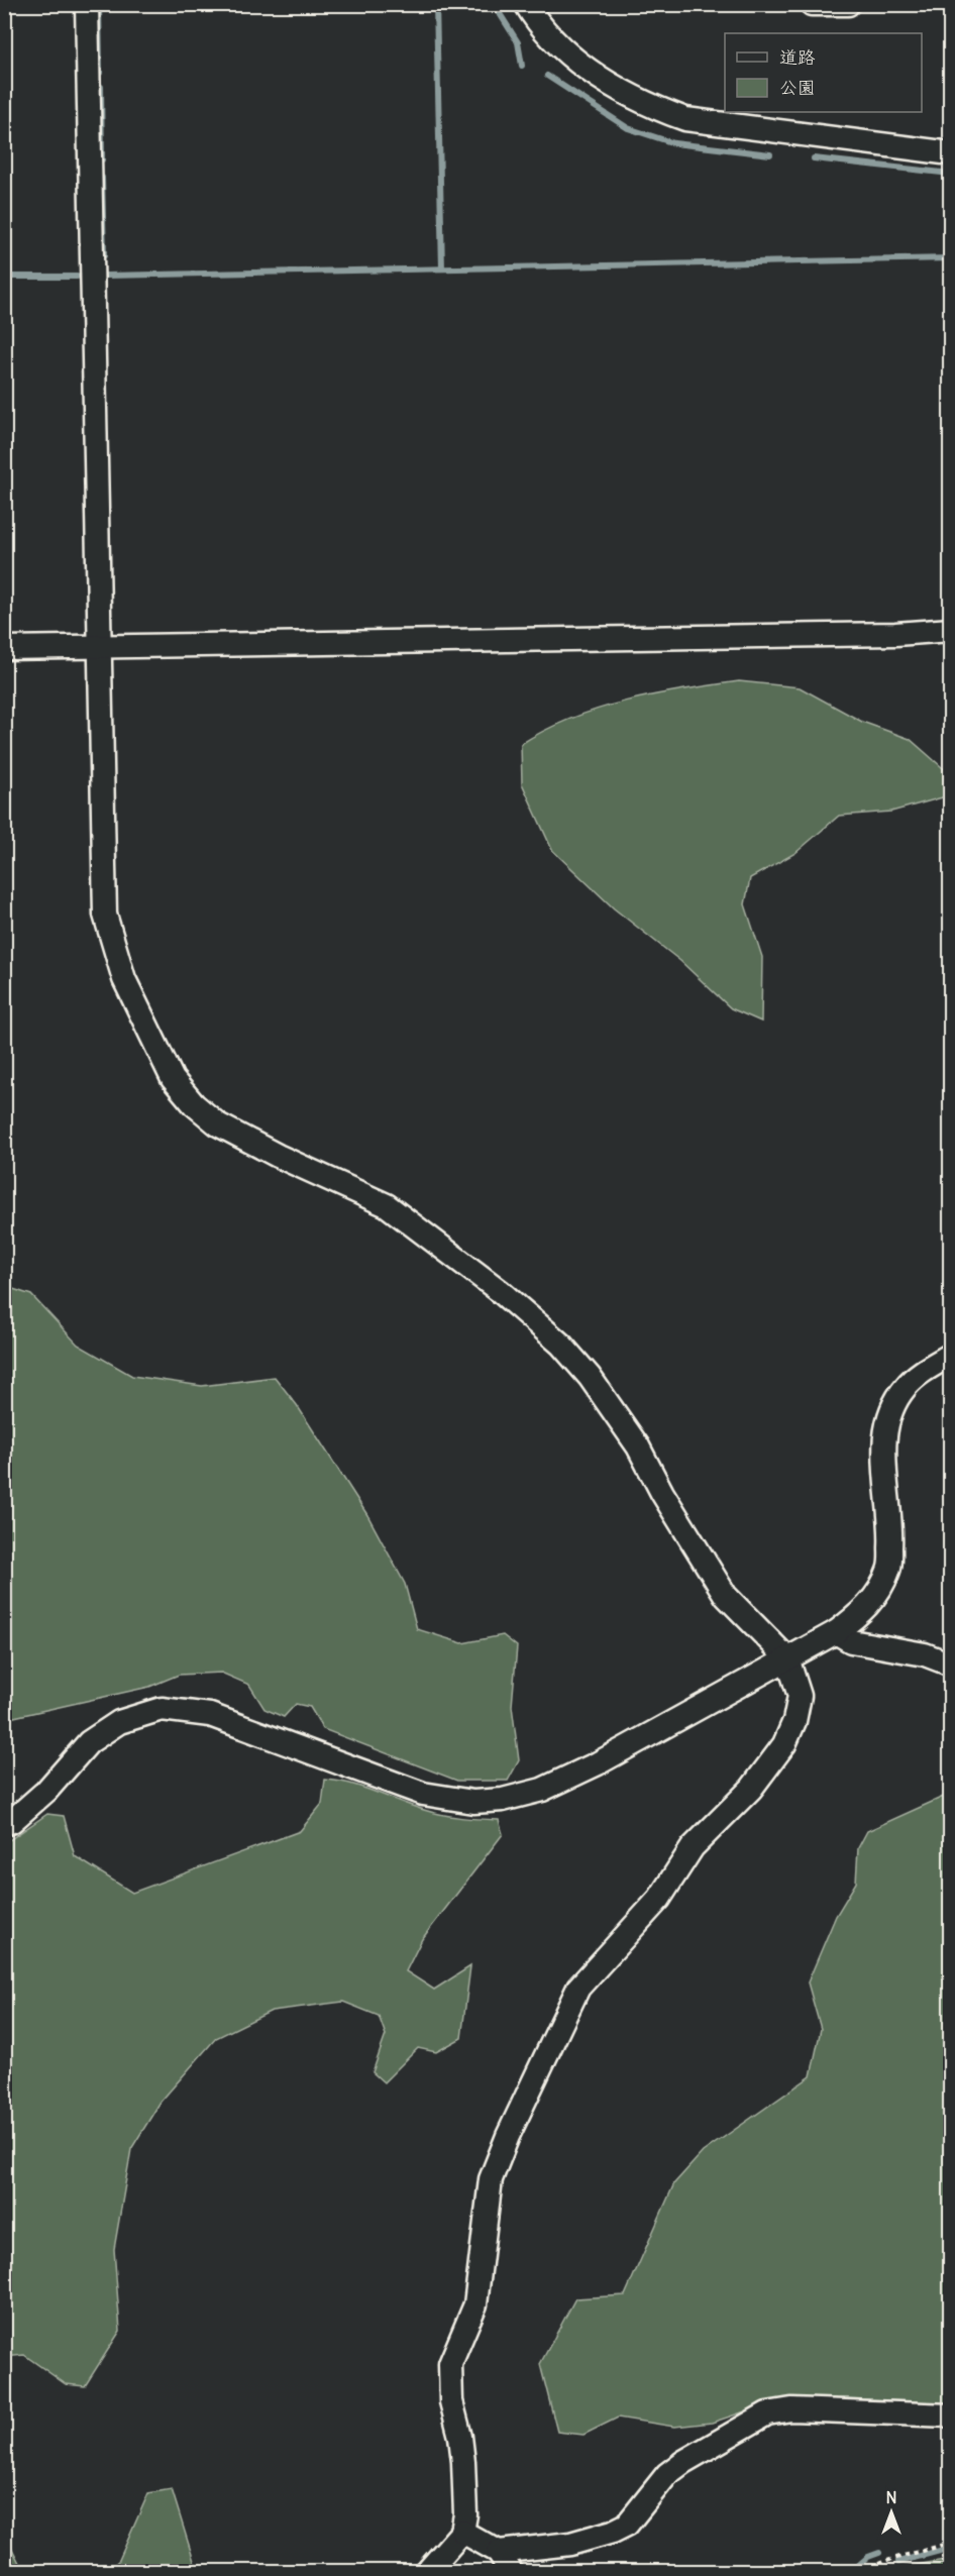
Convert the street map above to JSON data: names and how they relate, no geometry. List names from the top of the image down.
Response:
{
  "legend": ["道路", "公園"],
  "north": "top"
}
